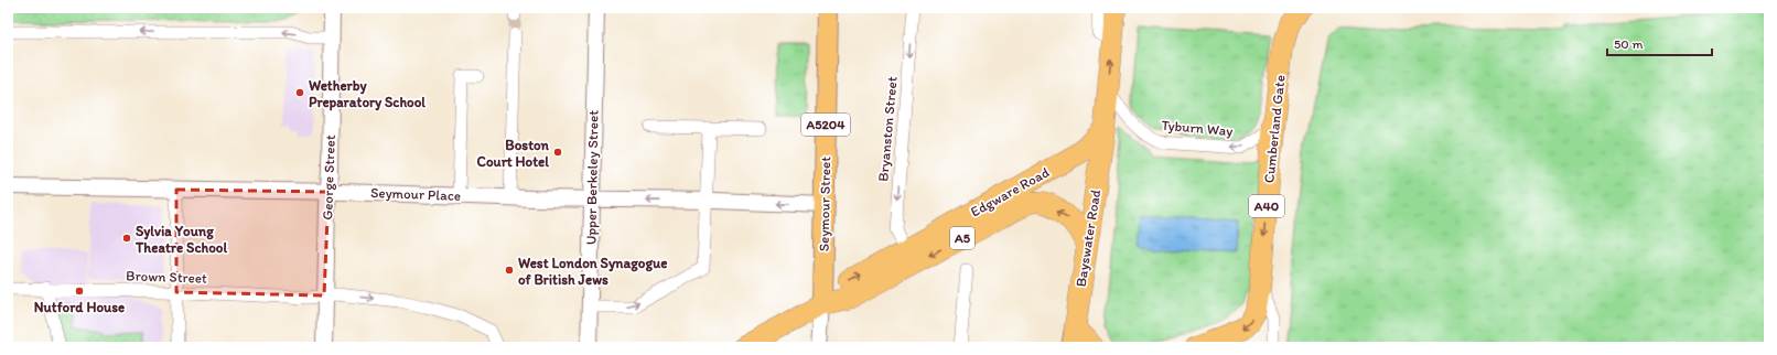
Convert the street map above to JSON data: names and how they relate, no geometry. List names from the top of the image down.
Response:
{
  "streets": {
    "highway": [
      "Cumberland Gate",
      "Edgware Road",
      "A40",
      "A5",
      "Bayswater Road"
    ],
    "main road": ["A5204", "Seymour Street"],
    "street": [
      "Tyburn Way",
      "Bryanston Street",
      "George Street",
      "Upper Berkeley Street",
      "Seymour Place",
      "Brown Street"
    ]
  },
  "crossings": [
    ["Tyburn Way", "Cumberland Gate"],
    ["Tyburn Way", "Bayswater Road"],
    ["Bryanston Street", "Edgware Road"],
    ["George Street", "Seymour Place"],
    ["George Street", "Brown Street"],
    ["Upper Berkeley Street", "Seymour Place"],
    ["Edgware Road", "Seymour Street"],
    ["Edgware Road", "Bayswater Road"],
    ["Seymour Place", "Seymour Street"]
  ],
  "one_way": [
    "Tyburn Way",
    "Bryanston Street",
    "Cumberland Gate",
    "Brown Street"
  ],
  "places": [
    "Wetherby Preparatory School",
    "Boston Court Hotel",
    "Sylvia Young Theatre School",
    "West London Synagogue of British Jews",
    "Nutford House"
  ],
  "scale_bar": "50 m"
}
